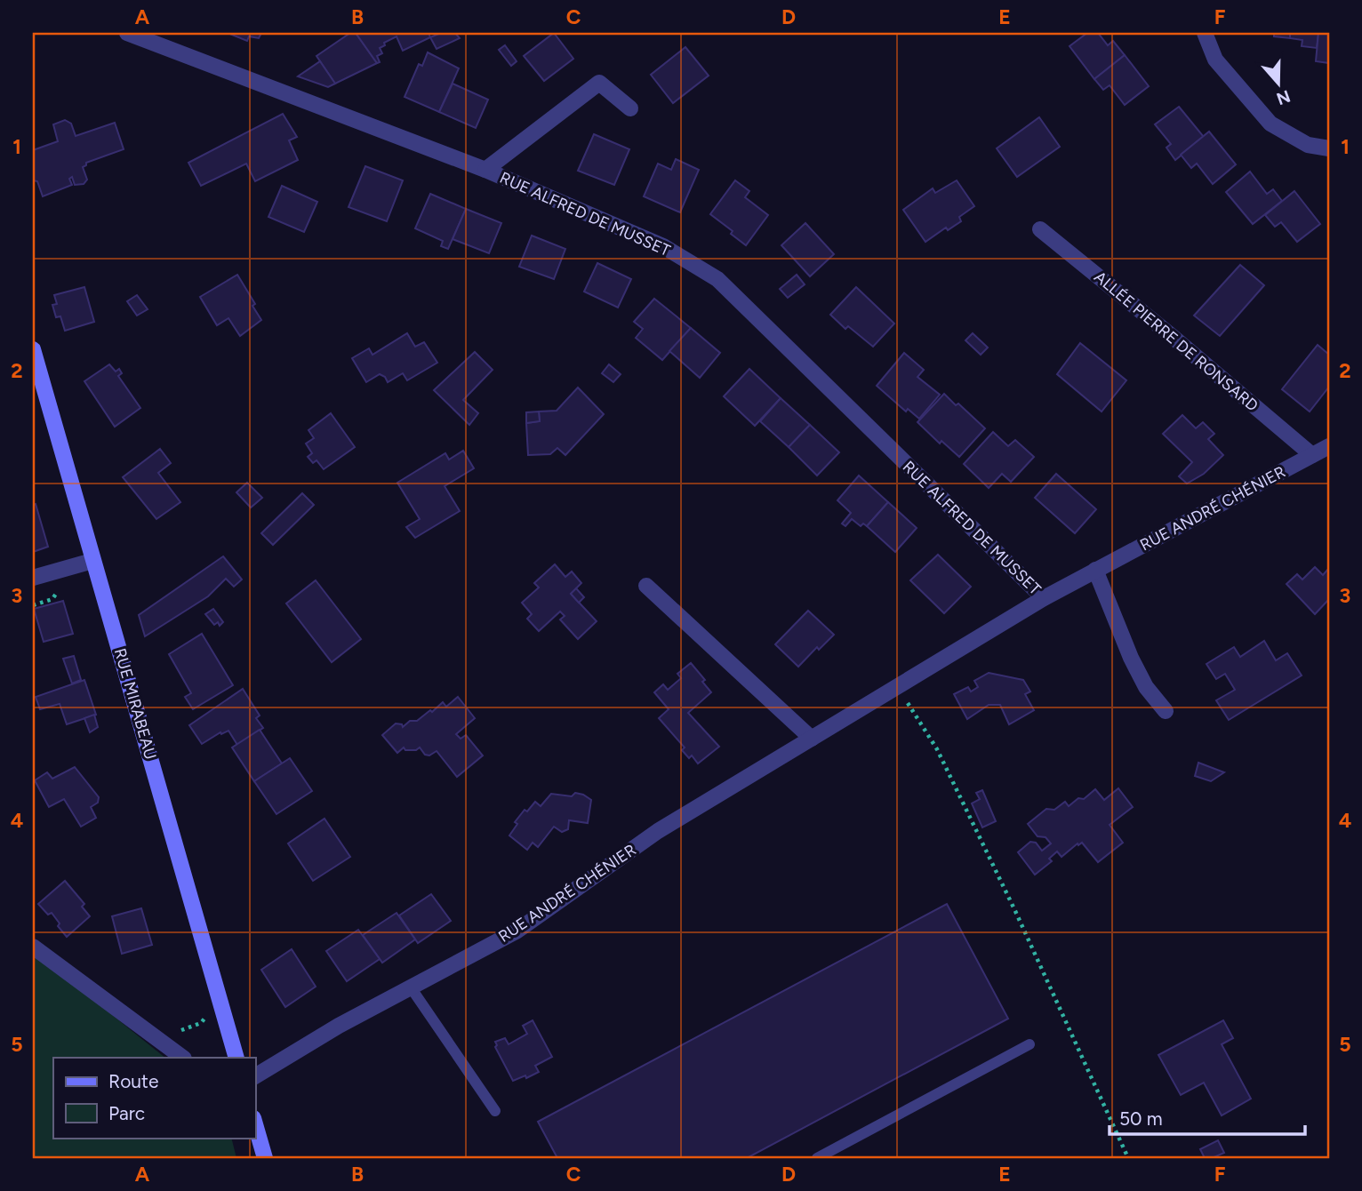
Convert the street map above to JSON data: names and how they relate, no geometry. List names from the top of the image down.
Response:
{
  "streets": {
    "main road": ["RUE MIRABEAU"],
    "street": ["RUE ALFRED DE MUSSET", "ALLÉE PIERRE DE RONSARD", "RUE ANDRÉ CHÉNIER"]
  },
  "crossings": [
    ["RUE ALFRED DE MUSSET", "RUE ANDRÉ CHÉNIER"],
    ["ALLÉE PIERRE DE RONSARD", "RUE ANDRÉ CHÉNIER"]
  ],
  "legend": ["Route", "Parc"],
  "scale_bar": "50 m",
  "north": "bottom",
  "grid": {
    "columns": [
      "A",
      "B",
      "C",
      "D",
      "E",
      "F"
    ],
    "rows": [
      "1",
      "2",
      "3",
      "4",
      "5"
    ]
  }
}
